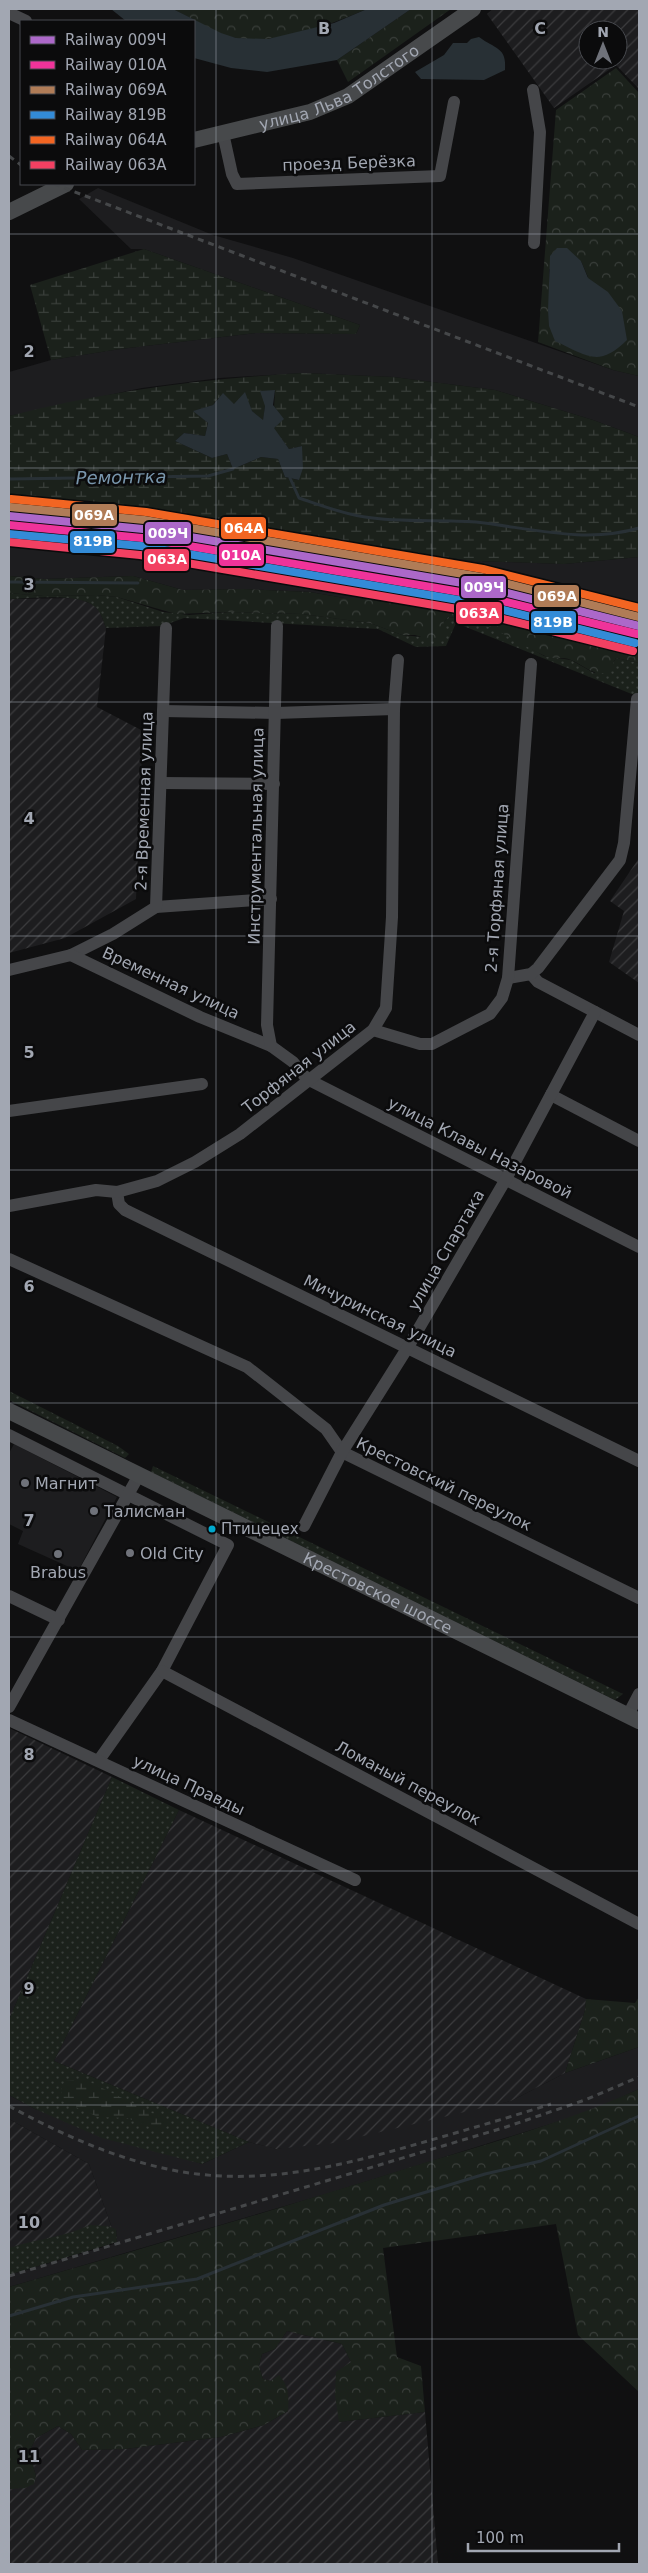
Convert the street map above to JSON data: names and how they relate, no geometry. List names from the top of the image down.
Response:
{
  "streets": {
    "main road": ["улица Льва Толстого", "Крестовское шоссе"],
    "street": [
      "проезд Берёзка",
      "2-я Временная улица",
      "Инструментальная улица",
      "2-я Торфяная улица",
      "Временная улица",
      "Торфяная улица",
      "улица Клавы Назаровой",
      "улица Спартака",
      "Мичуринская улица",
      "Крестовский переулок",
      "Ломаный переулок",
      "улица Правды"
    ]
  },
  "crossings": [
    ["улица Льва Толстого", "проезд Берёзка"],
    ["2-я Временная улица", "Временная улица"],
    ["Инструментальная улица", "Временная улица"],
    ["2-я Торфяная улица", "Торфяная улица"],
    ["Временная улица", "Торфяная улица"],
    ["Временная улица", "улица Клавы Назаровой"],
    ["Торфяная улица", "улица Клавы Назаровой"],
    ["Торфяная улица", "Мичуринская улица"],
    ["улица Клавы Назаровой", "улица Спартака"],
    ["улица Спартака", "Мичуринская улица"],
    ["улица Спартака", "Крестовский переулок"]
  ],
  "water": ["Ремонтка"],
  "places": [
    "Магнит",
    "Талисман",
    "Птицецех",
    "Old City",
    "Brabus"
  ],
  "lines": [
    "rail line 064А",
    "rail line 069А",
    "rail line 009Ч",
    "rail line 010А",
    "rail line 819В",
    "rail line 063А"
  ],
  "legend": [
    "Railway 009Ч",
    "Railway 010А",
    "Railway 069А",
    "Railway 819В",
    "Railway 064А",
    "Railway 063А"
  ],
  "scale_bar": "100 m",
  "north": "top",
  "grid": {
    "columns": ["B", "C"],
    "rows": [
      "2",
      "3",
      "4",
      "5",
      "6",
      "7",
      "8",
      "9",
      "10",
      "11"
    ]
  }
}
